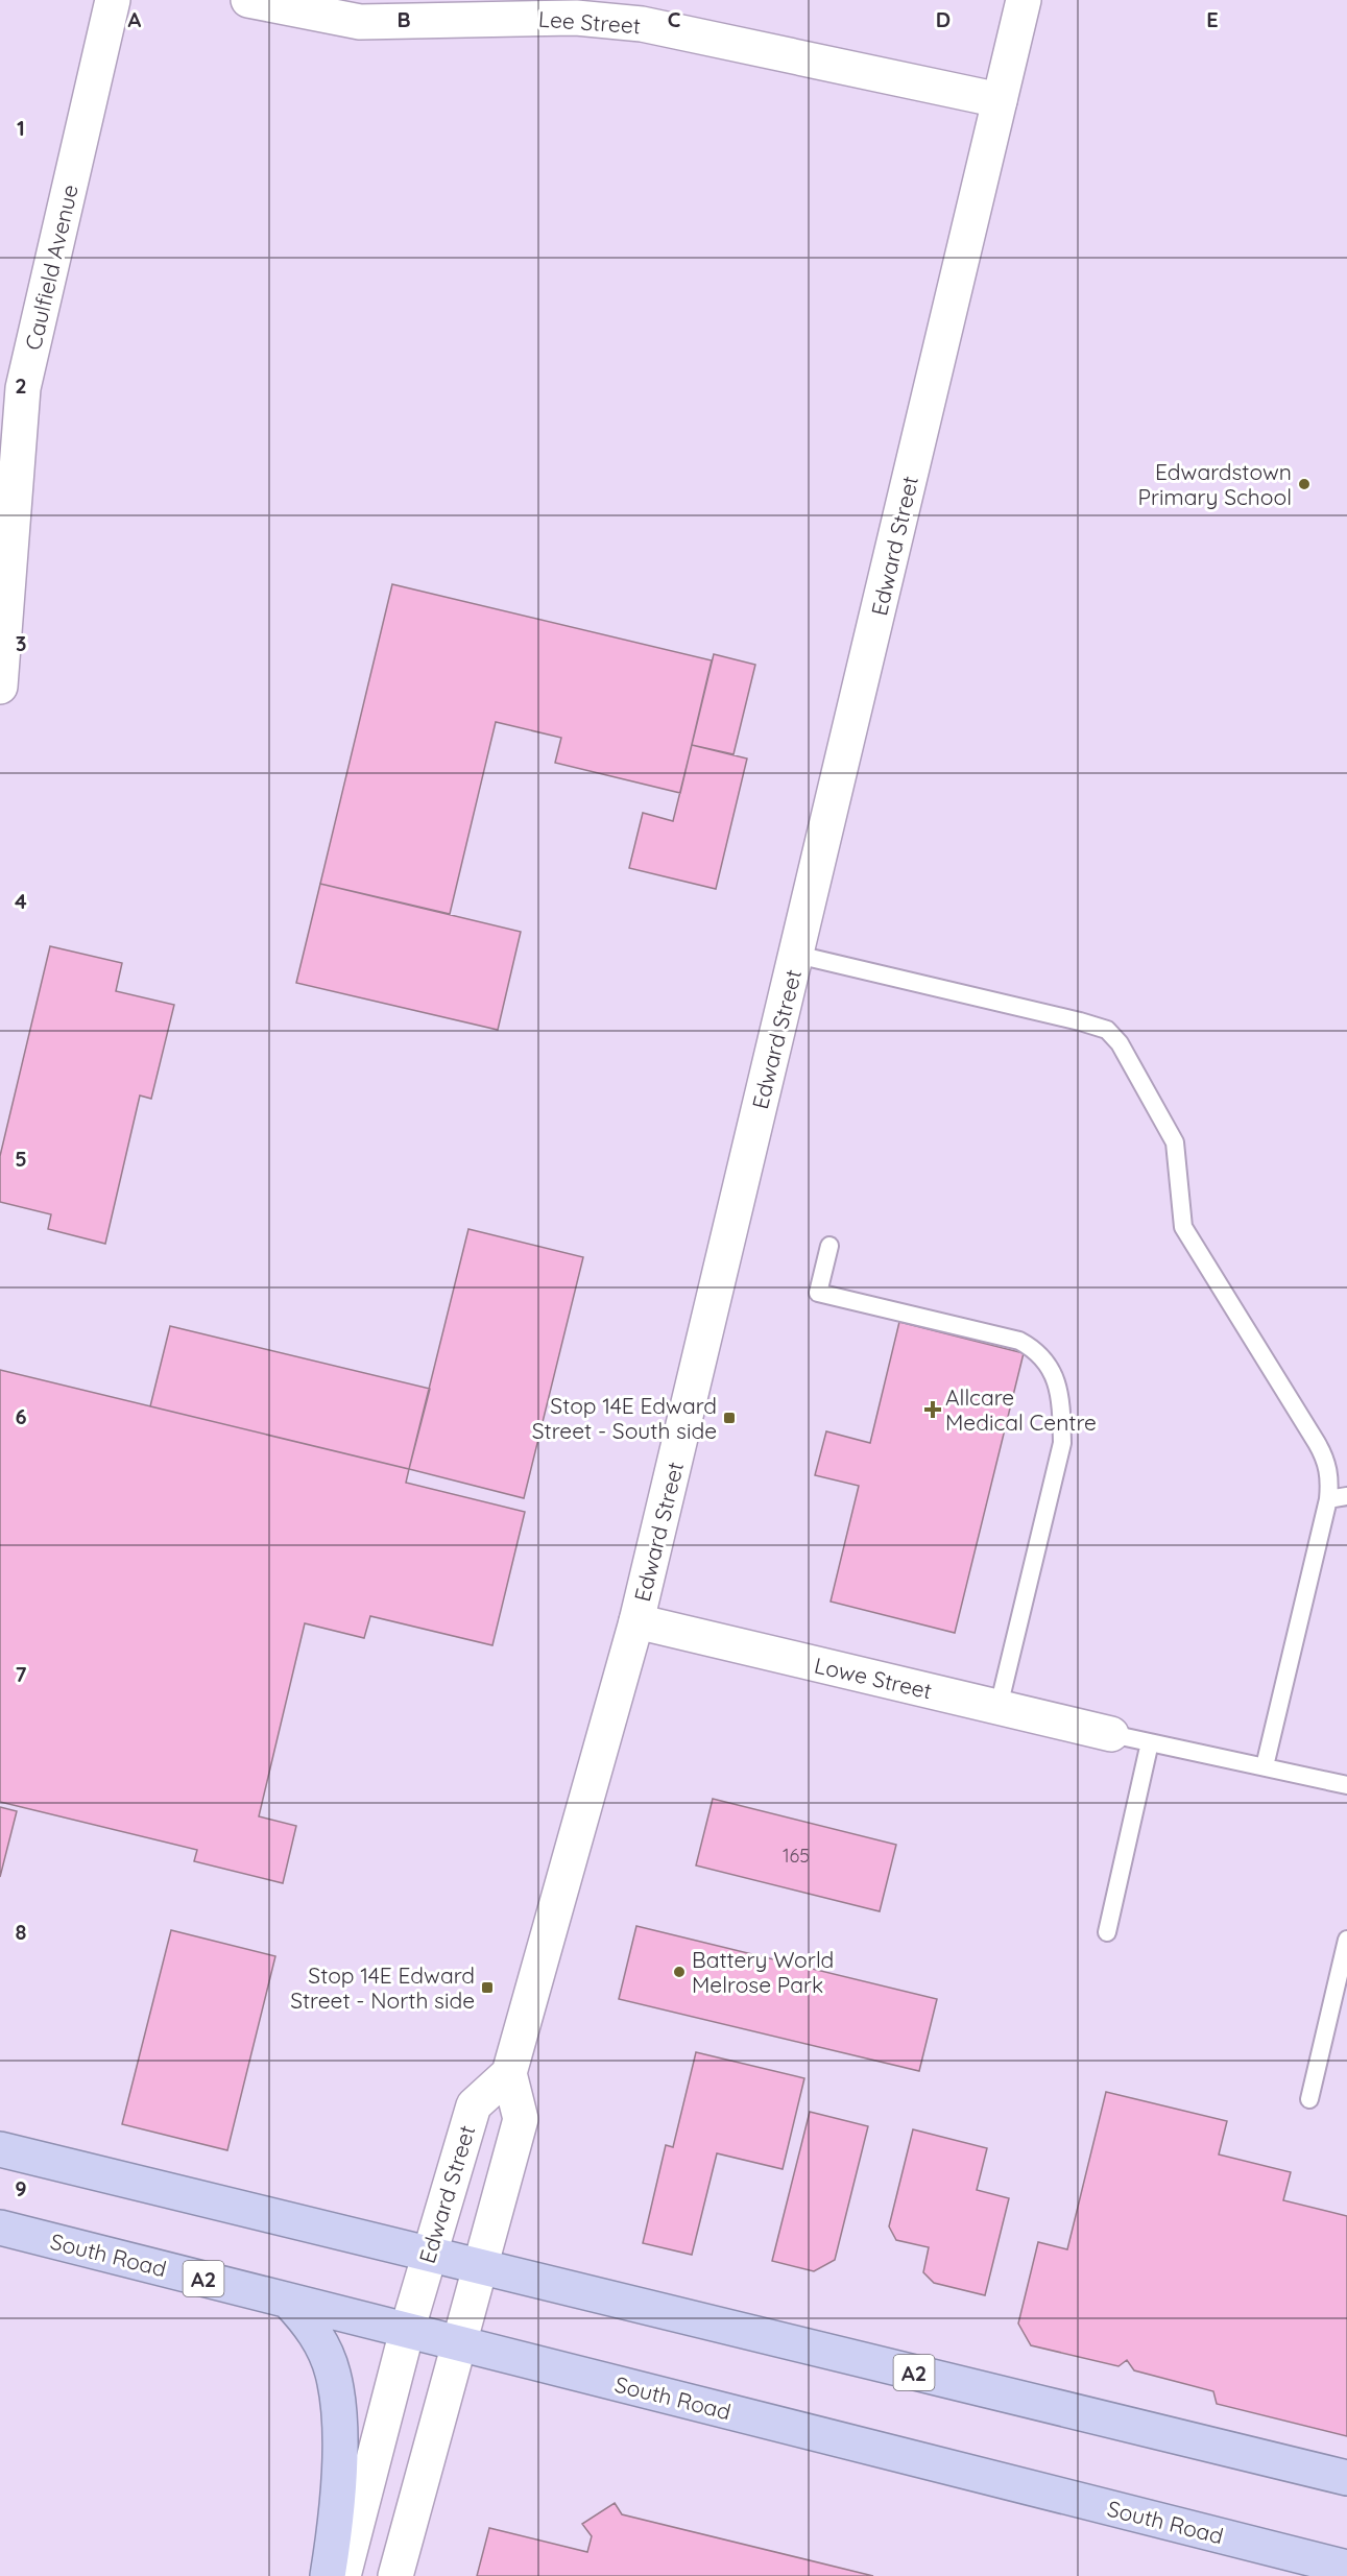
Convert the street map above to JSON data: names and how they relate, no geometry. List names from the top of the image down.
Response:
{
  "streets": {
    "highway": ["South Road", "A2"],
    "street": [
      "Lee Street",
      "Caulfield Avenue",
      "Edward Street",
      "Lowe Street"
    ]
  },
  "crossings": [
    ["Lee Street", "Edward Street"],
    ["Edward Street", "Lowe Street"],
    ["Edward Street", "South Road"],
    ["Edward Street", "A2"]
  ],
  "places": {
    "other": ["Edwardstown Primary School", "Battery World Melrose Park"],
    "health": ["Allcare Medical Centre"],
    "transit": ["Stop 14E Edward Street - South side", "Stop 14E Edward Street - North side"]
  },
  "house_numbers": ["165"],
  "grid": {
    "columns": [
      "A",
      "B",
      "C",
      "D",
      "E"
    ],
    "rows": [
      "1",
      "2",
      "3",
      "4",
      "5",
      "6",
      "7",
      "8",
      "9"
    ]
  }
}
